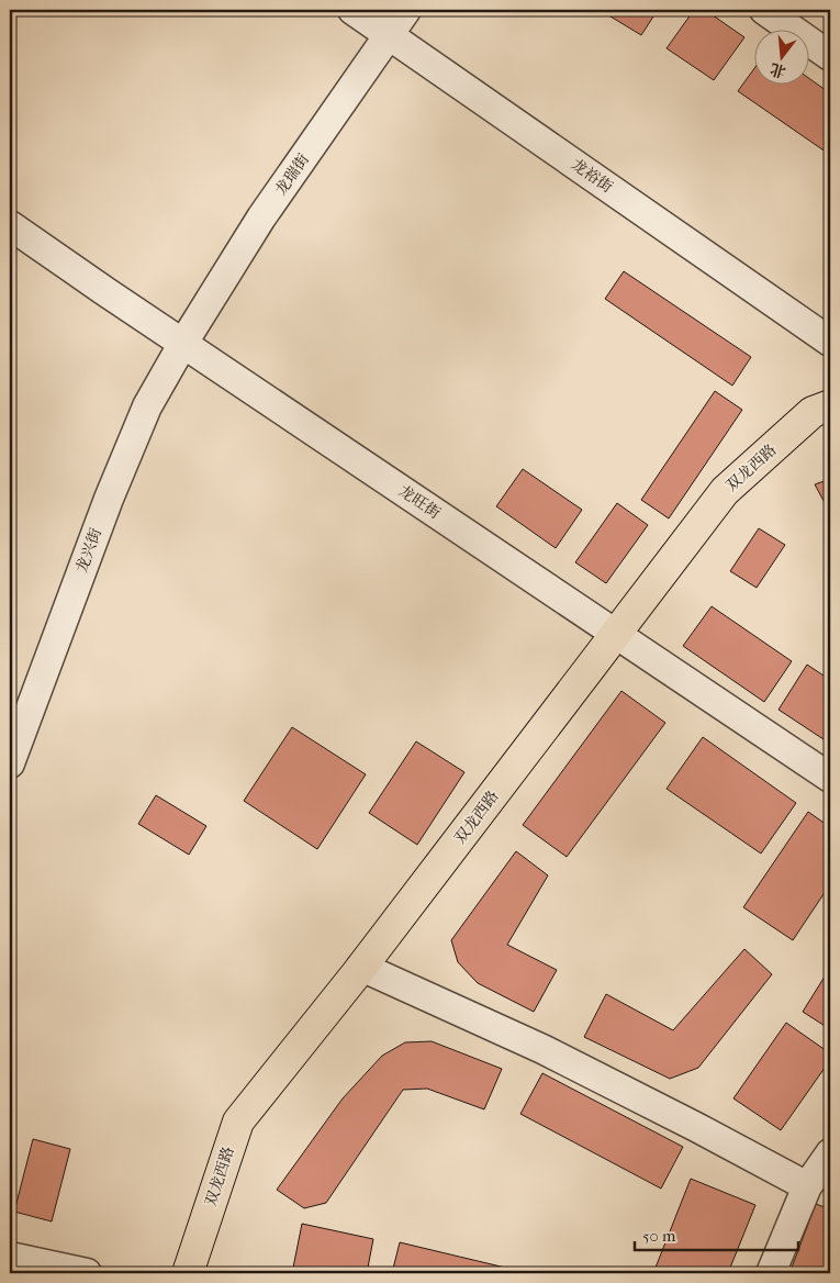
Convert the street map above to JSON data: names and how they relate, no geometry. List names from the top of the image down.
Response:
{
  "streets": {
    "main road": ["双龙西路"],
    "street": [
      "龙瑞街",
      "龙裕街",
      "龙旺街",
      "龙兴街"
    ]
  },
  "crossings": [
    ["龙瑞街", "龙裕街"],
    ["龙瑞街", "龙旺街"],
    ["龙瑞街", "龙兴街"],
    ["双龙西路", "龙旺街"],
    ["龙旺街", "龙兴街"]
  ],
  "scale_bar": "50 m",
  "north": "bottom"
}
